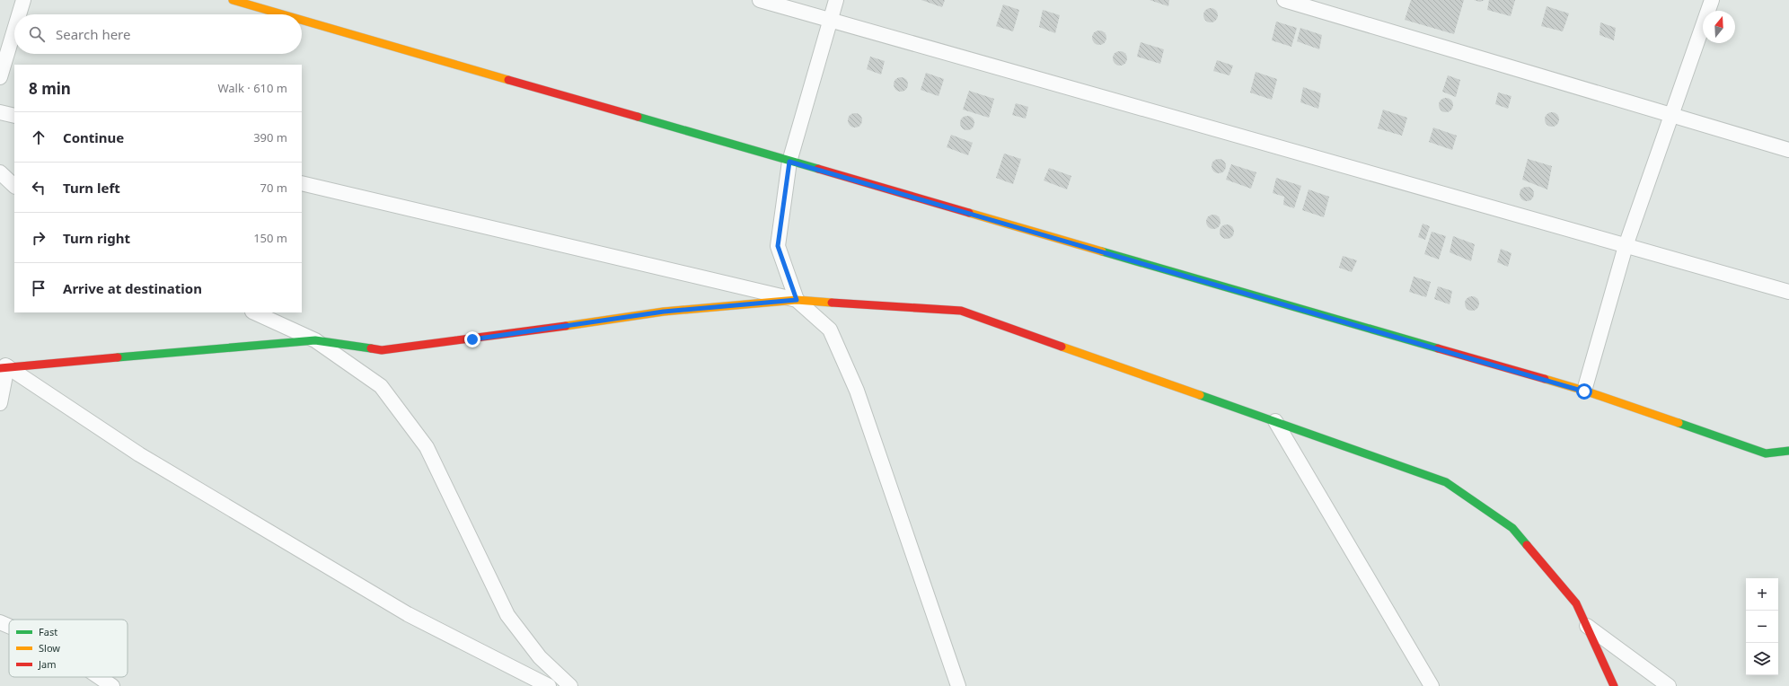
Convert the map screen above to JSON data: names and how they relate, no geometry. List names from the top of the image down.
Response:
{
  "legend": ["Fast", "Slow", "Jam"],
  "north": "top",
  "page": {
    "search": "Search here",
    "heading": ["8 min", "Walk · 610 m"],
    "list": [
      ["Continue", "390 m"],
      ["Turn left", "70 m"],
      ["Turn right", "150 m"],
      "Arrive at destination"
    ],
    "map_buttons": ["+", "−"]
  }
}
